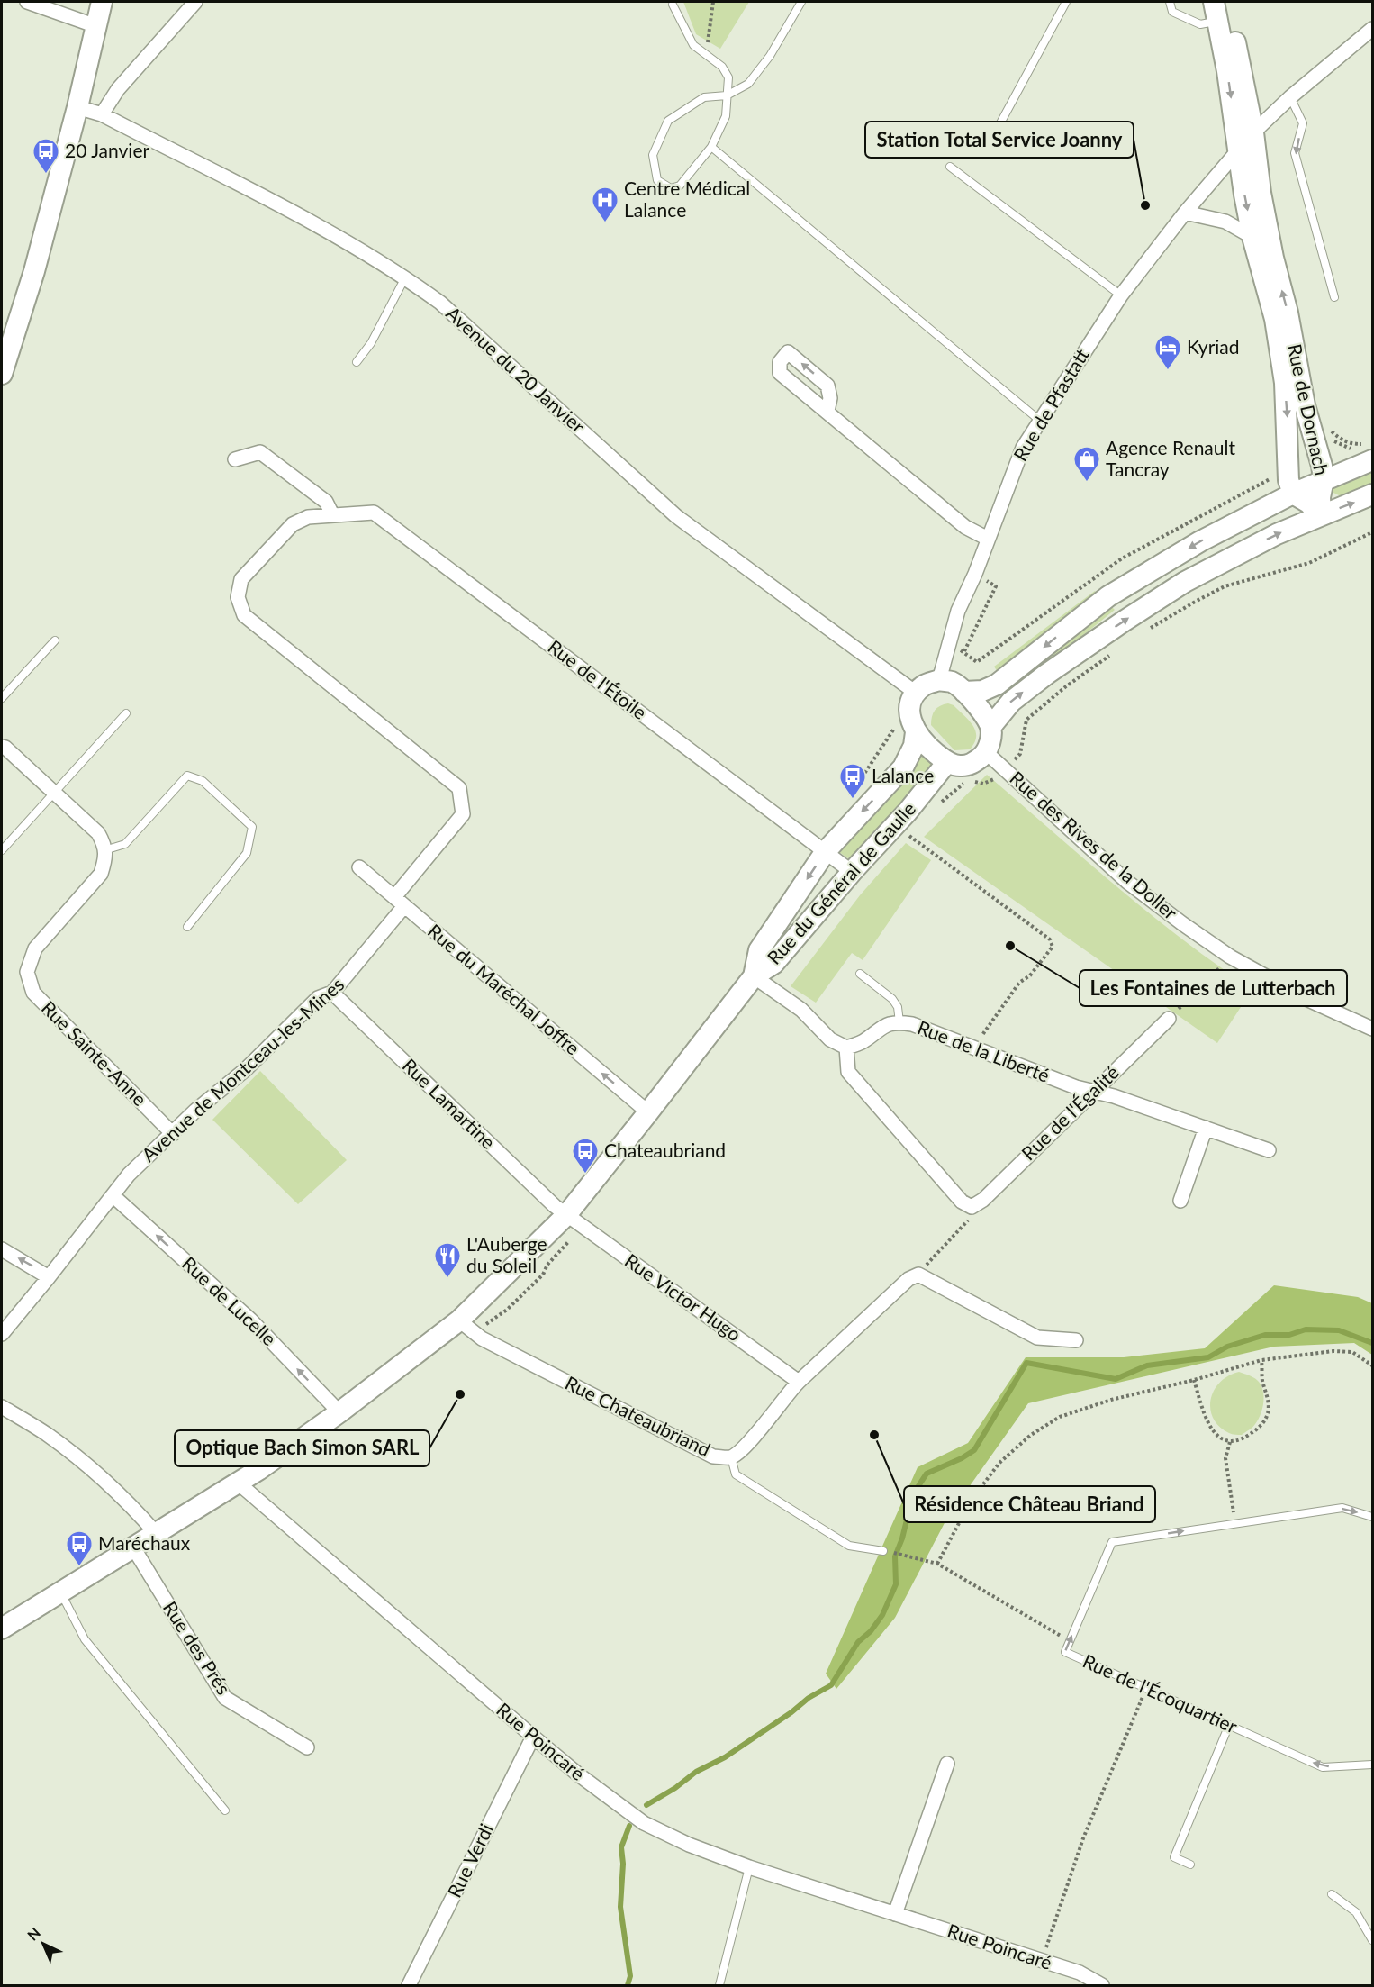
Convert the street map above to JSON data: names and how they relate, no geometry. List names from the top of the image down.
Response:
{
  "streets": {
    "main road": ["Rue de Dornach", "Rue du Général de Gaulle"],
    "street": [
      "Avenue du 20 Janvier",
      "Rue de Pfastatt",
      "Rue de l'Étoile",
      "Rue des Rives de la Doller",
      "Rue du Maréchal Joffre",
      "Rue de la Liberté",
      "Rue Sainte-Anne",
      "Avenue de Montceau-les-Mines",
      "Rue Lamartine",
      "Rue de l'Égalité",
      "Rue Victor Hugo",
      "Rue de Lucelle",
      "Rue Chateaubriand",
      "Rue des Prés",
      "Rue Poincaré",
      "Rue Verdi"
    ],
    "lane": ["Rue de l'Écoquartier"]
  },
  "crossings": [
    ["Avenue du 20 Janvier", "Rue de Pfastatt"],
    ["Avenue du 20 Janvier", "Rue des Rives de la Doller"],
    ["Avenue du 20 Janvier", "Rue du Général de Gaulle"],
    ["Rue de Pfastatt", "Rue de Dornach"],
    ["Rue de Pfastatt", "Rue des Rives de la Doller"],
    ["Rue de Pfastatt", "Rue du Général de Gaulle"],
    ["Rue de l'Étoile", "Rue du Général de Gaulle"],
    ["Rue de l'Étoile", "Rue du Maréchal Joffre"],
    ["Rue de l'Étoile", "Avenue de Montceau-les-Mines"],
    ["Rue des Rives de la Doller", "Rue du Général de Gaulle"],
    ["Rue du Général de Gaulle", "Rue du Maréchal Joffre"],
    ["Rue du Général de Gaulle", "Rue Lamartine"],
    ["Rue du Général de Gaulle", "Rue Victor Hugo"],
    ["Rue du Général de Gaulle", "Rue de Lucelle"],
    ["Rue du Général de Gaulle", "Rue Chateaubriand"],
    ["Rue du Général de Gaulle", "Rue des Prés"],
    ["Rue du Général de Gaulle", "Rue Poincaré"],
    ["Rue du Maréchal Joffre", "Avenue de Montceau-les-Mines"],
    ["Rue de la Liberté", "Rue de l'Égalité"],
    ["Rue Sainte-Anne", "Avenue de Montceau-les-Mines"],
    ["Avenue de Montceau-les-Mines", "Rue Lamartine"],
    ["Avenue de Montceau-les-Mines", "Rue de Lucelle"],
    ["Rue Lamartine", "Rue Victor Hugo"],
    ["Rue Victor Hugo", "Rue Chateaubriand"],
    ["Rue Poincaré", "Rue Verdi"]
  ],
  "one_way": ["Rue du Maréchal Joffre", "Rue de Lucelle"],
  "places": {
    "bus stop": [
      "20 Janvier",
      "Lalance",
      "Chateaubriand",
      "Maréchaux"
    ],
    "other": [
      "Station Total Service Joanny",
      "Les Fontaines de Lutterbach",
      "Optique Bach Simon SARL",
      "Résidence Château Briand"
    ],
    "hospital": ["Centre Médical Lalance"],
    "hotel": ["Kyriad"],
    "shop": ["Agence Renault Tancray"],
    "restaurant": ["L'Auberge du Soleil"]
  },
  "north": "top left"
}
